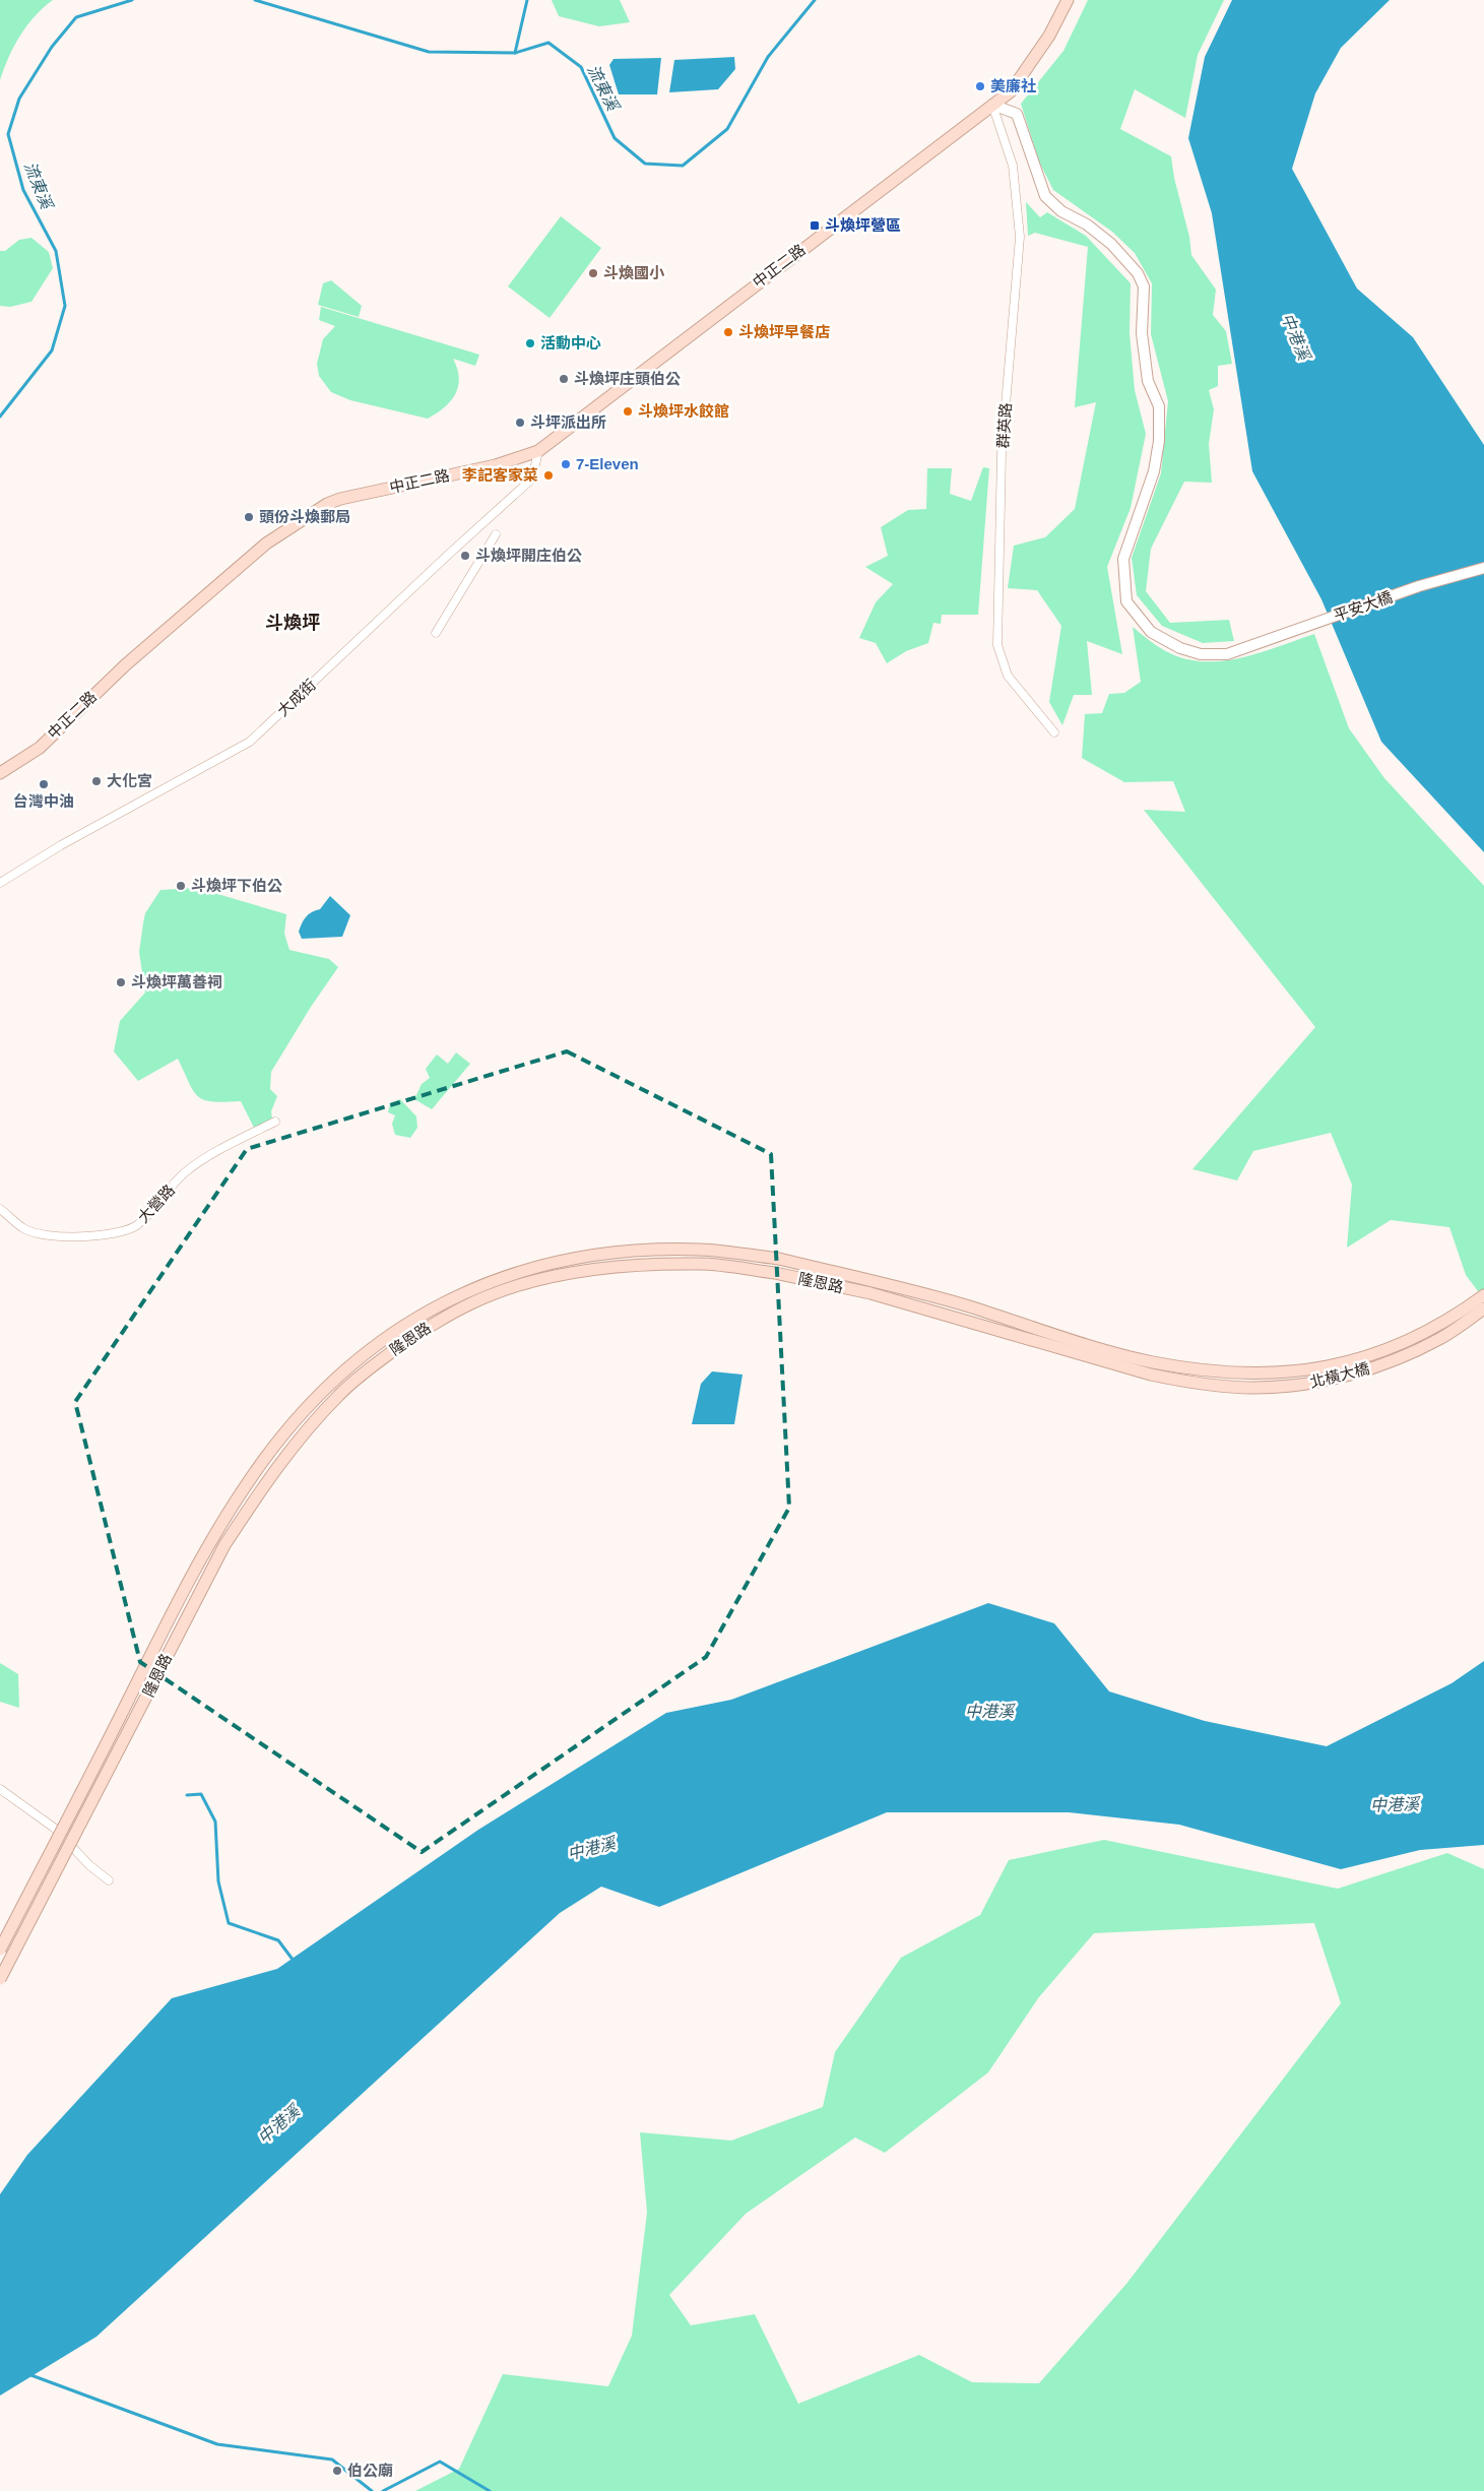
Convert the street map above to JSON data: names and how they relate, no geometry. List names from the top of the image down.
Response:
{
  "streets": {
    "main road": ["中正二路", "隆恩路", "北橫大橋"],
    "street": [
      "群英路",
      "平安大橋",
      "大成街",
      "大營路"
    ]
  },
  "crossings": [
    ["中正二路", "群英路"],
    ["中正二路", "平安大橋"],
    ["中正二路", "大成街"],
    ["群英路", "平安大橋"],
    ["隆恩路", "北橫大橋"]
  ],
  "districts": ["斗煥坪"],
  "water": ["流東溪", "中港溪"],
  "places": {
    "other": [
      "美廉社",
      "斗煥國小",
      "斗煥坪早餐店",
      "活動中心",
      "斗煥坪庄頭伯公",
      "斗煥坪水餃館",
      "斗坪派出所",
      "7-Eleven",
      "李記客家菜",
      "頭份斗煥郵局",
      "斗煥坪開庄伯公",
      "大化宮",
      "台灣中油",
      "斗煥坪下伯公",
      "斗煥坪萬善祠",
      "伯公廟"
    ],
    "transit": ["斗煥坪營區"]
  }
}
